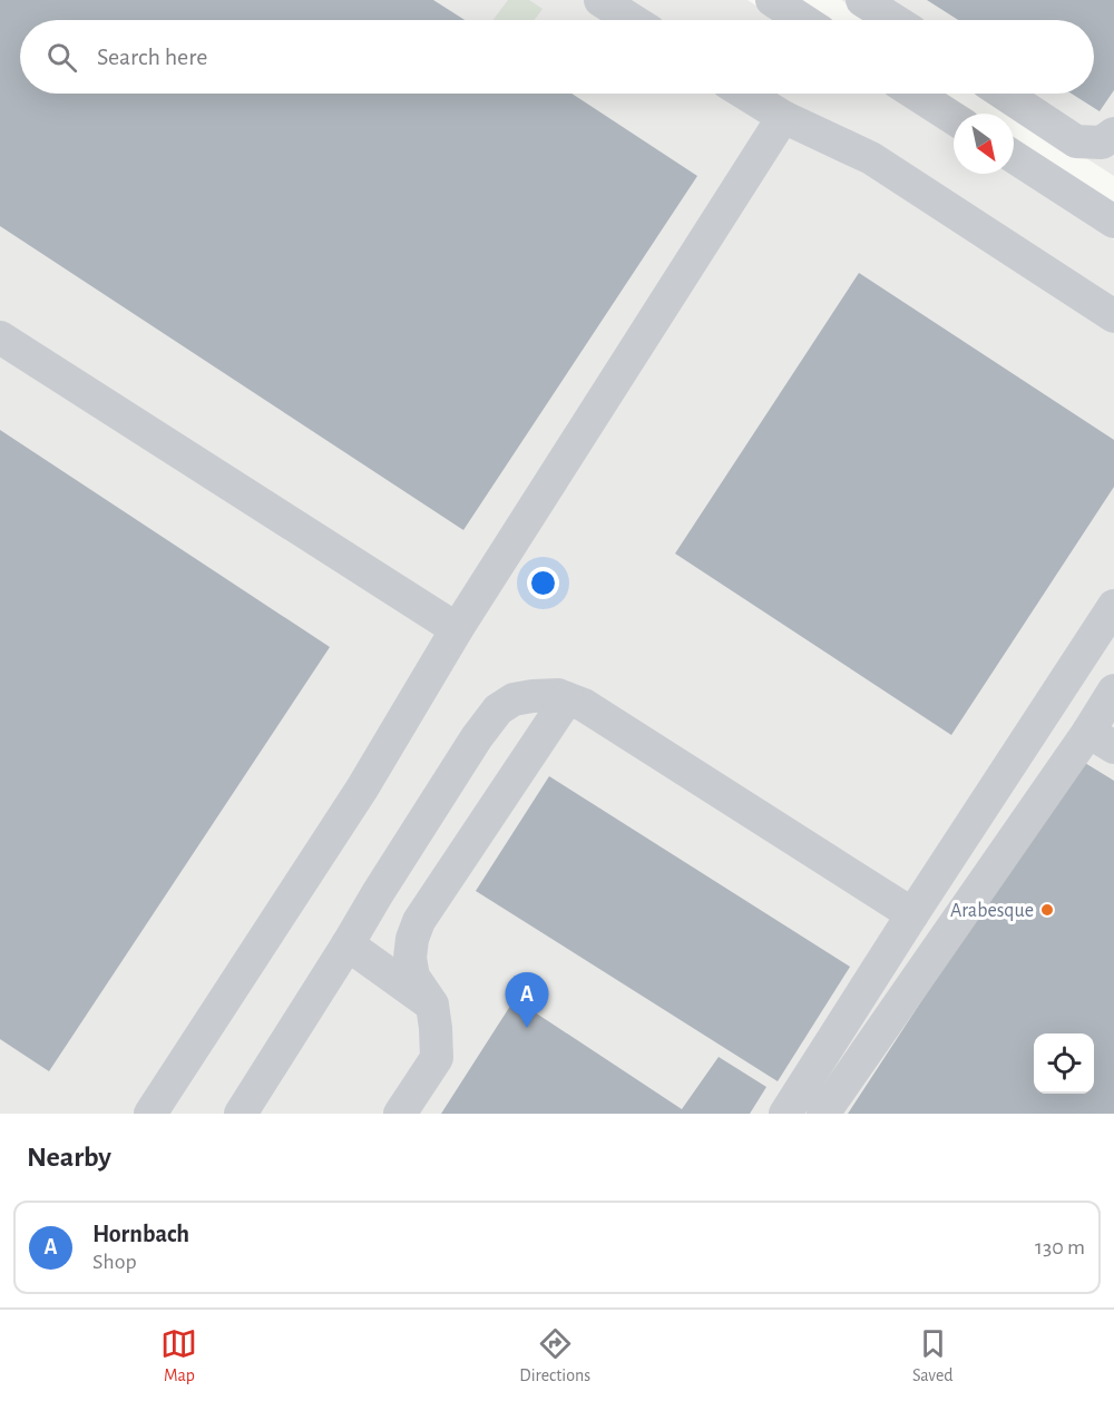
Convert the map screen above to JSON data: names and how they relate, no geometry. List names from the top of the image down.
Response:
{
  "places": ["Arabesque"],
  "north": "bottom right",
  "page": {
    "search": "Search here",
    "pins": "A",
    "heading": "Nearby",
    "list": [
      {
        "mark": "A",
        "name": "Hornbach",
        "note": "Shop",
        "value": "130 m"
      }
    ],
    "nav": ["Map", "Directions", "Saved"]
  }
}
